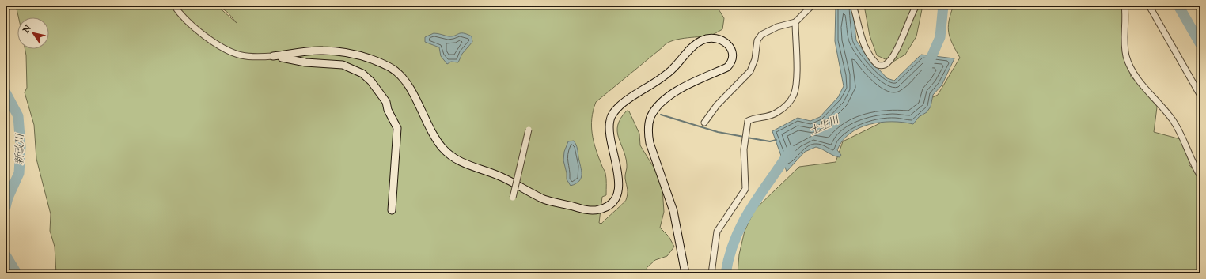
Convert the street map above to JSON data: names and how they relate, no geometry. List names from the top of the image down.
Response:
{
  "water": ["土生川", "新改川"],
  "north": "top left"
}
